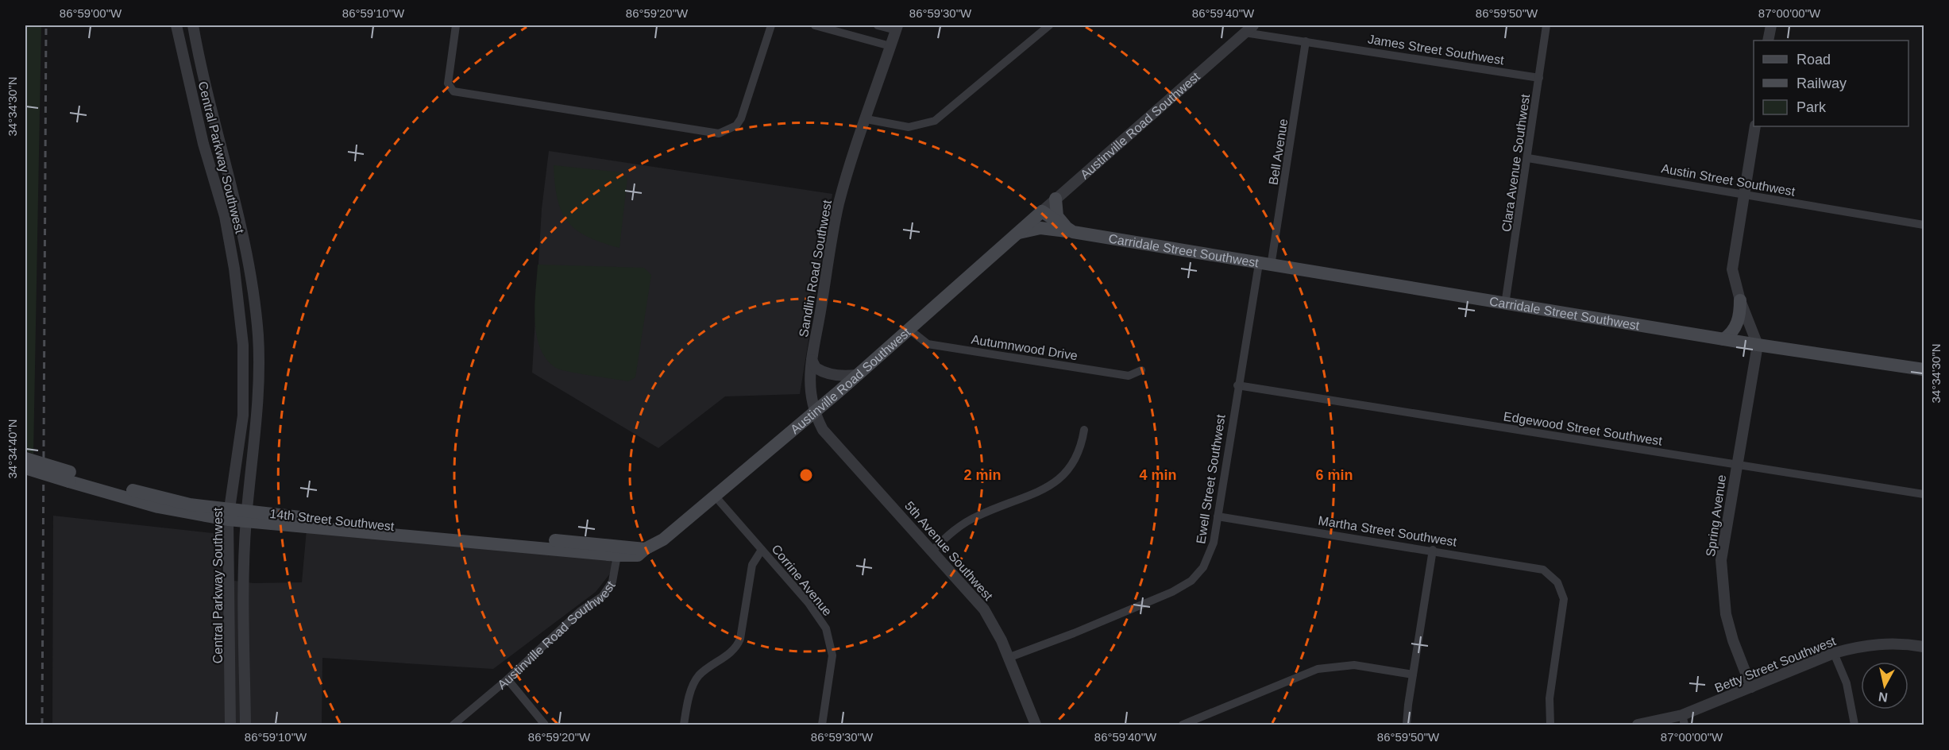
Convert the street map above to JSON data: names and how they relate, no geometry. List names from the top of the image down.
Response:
{
  "streets": {
    "main road": ["Austinville Road Southwest", "Carridale Street Southwest", "14th Street Southwest"],
    "street": [
      "James Street Southwest",
      "Bell Avenue",
      "Central Parkway Southwest",
      "Clara Avenue Southwest",
      "Austin Street Southwest",
      "Sandlin Road Southwest",
      "Autumnwood Drive",
      "Edgewood Street Southwest",
      "Ewell Street Southwest",
      "Spring Avenue",
      "Martha Street Southwest",
      "5th Avenue Southwest",
      "Corrine Avenue",
      "Betty Street Southwest"
    ]
  },
  "crossings": [
    ["James Street Southwest", "Austinville Road Southwest"],
    ["James Street Southwest", "Bell Avenue"],
    ["James Street Southwest", "Clara Avenue Southwest"],
    ["Austinville Road Southwest", "Carridale Street Southwest"],
    ["Austinville Road Southwest", "Sandlin Road Southwest"],
    ["Austinville Road Southwest", "Autumnwood Drive"],
    ["Austinville Road Southwest", "14th Street Southwest"],
    ["Austinville Road Southwest", "5th Avenue Southwest"],
    ["Austinville Road Southwest", "Corrine Avenue"],
    ["Bell Avenue", "Carridale Street Southwest"],
    ["Bell Avenue", "Ewell Street Southwest"],
    ["Central Parkway Southwest", "14th Street Southwest"],
    ["Clara Avenue Southwest", "Austin Street Southwest"],
    ["Clara Avenue Southwest", "Carridale Street Southwest"],
    ["Carridale Street Southwest", "Ewell Street Southwest"],
    ["Carridale Street Southwest", "Spring Avenue"],
    ["Sandlin Road Southwest", "5th Avenue Southwest"],
    ["Edgewood Street Southwest", "Ewell Street Southwest"],
    ["Edgewood Street Southwest", "Spring Avenue"],
    ["Ewell Street Southwest", "Martha Street Southwest"],
    ["Ewell Street Southwest", "5th Avenue Southwest"],
    ["Spring Avenue", "Betty Street Southwest"]
  ],
  "legend": ["Road", "Railway", "Park"],
  "north": "bottom",
  "coordinates": [
    "86°59'00\"W",
    "86°59'10\"W",
    "86°59'20\"W",
    "86°59'30\"W",
    "86°59'40\"W",
    "86°59'50\"W",
    "87°00'00\"W",
    "34°34'30\"N",
    "34°34'40\"N"
  ],
  "rings": ["2 min", "4 min", "6 min"]
}
